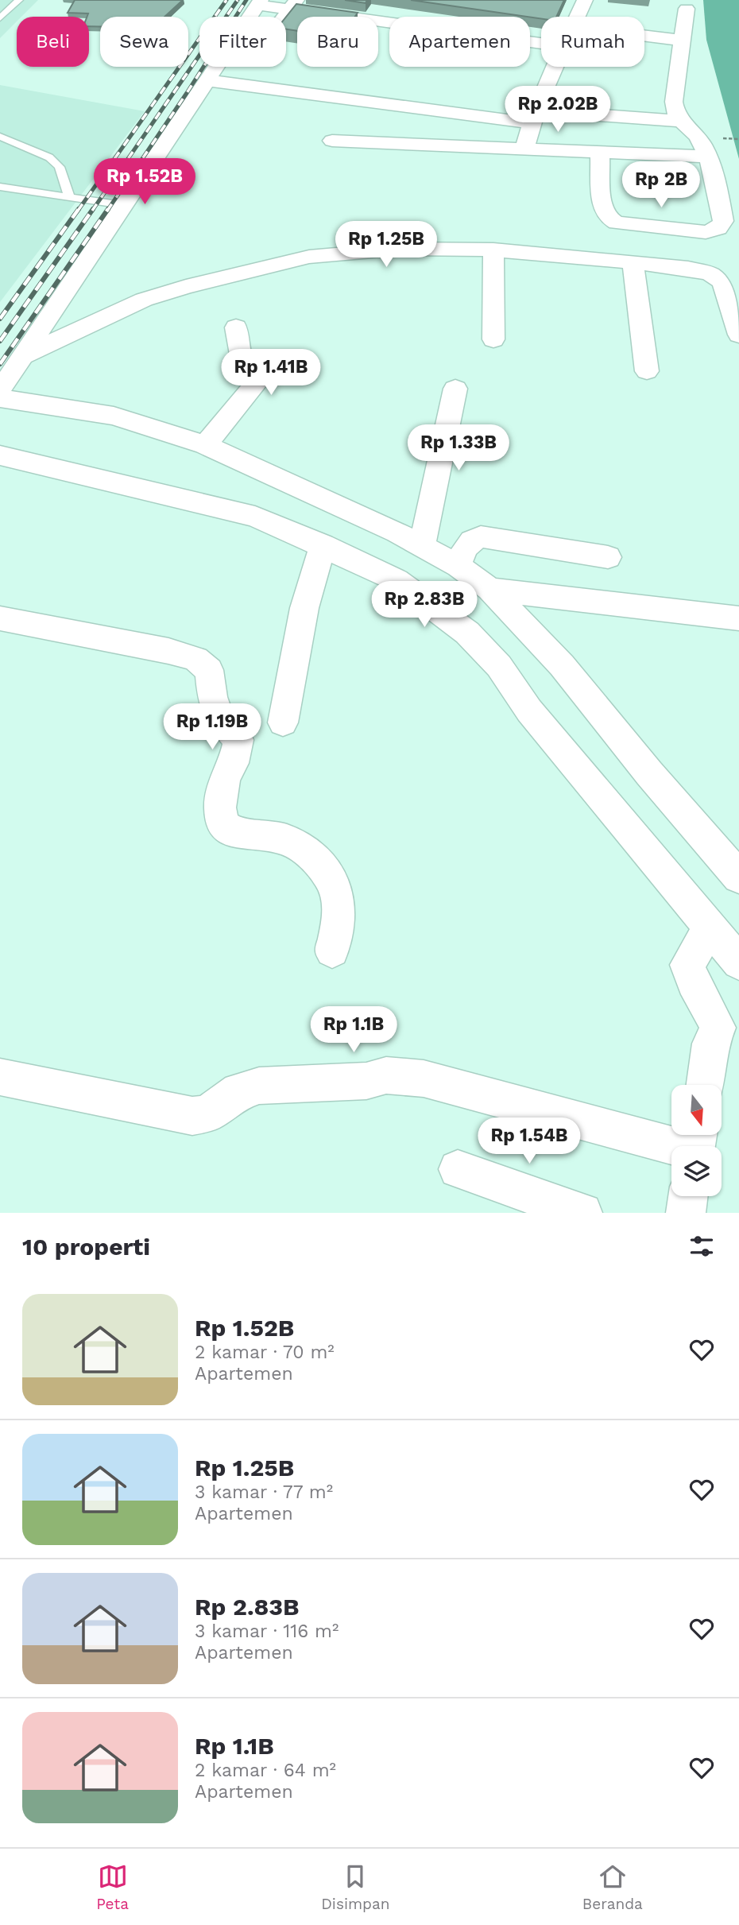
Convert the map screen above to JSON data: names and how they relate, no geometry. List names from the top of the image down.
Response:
{
  "north": "bottom",
  "page": {
    "chip": [
      "Beli",
      "Sewa",
      "Filter",
      "Baru",
      "Apartemen",
      "Rumah"
    ],
    "price": [
      "Rp 2.02B",
      "Rp 1.52B",
      "Rp 2B",
      "Rp 1.25B",
      "Rp 1.41B",
      "Rp 1.33B",
      "Rp 2.83B",
      "Rp 1.19B",
      "Rp 1.1B",
      "Rp 1.54B"
    ],
    "heading": "10 properti",
    "list": [
      {
        "name": "Rp 1.52B",
        "note": "2 kamar · 70 m² · Apartemen"
      },
      {
        "name": "Rp 1.25B",
        "note": "3 kamar · 77 m² · Apartemen"
      },
      {
        "name": "Rp 2.83B",
        "note": "3 kamar · 116 m² · Apartemen"
      },
      {
        "name": "Rp 1.1B",
        "note": "2 kamar · 64 m² · Apartemen"
      }
    ],
    "tabs": ["Peta", "Disimpan", "Beranda"]
  }
}
